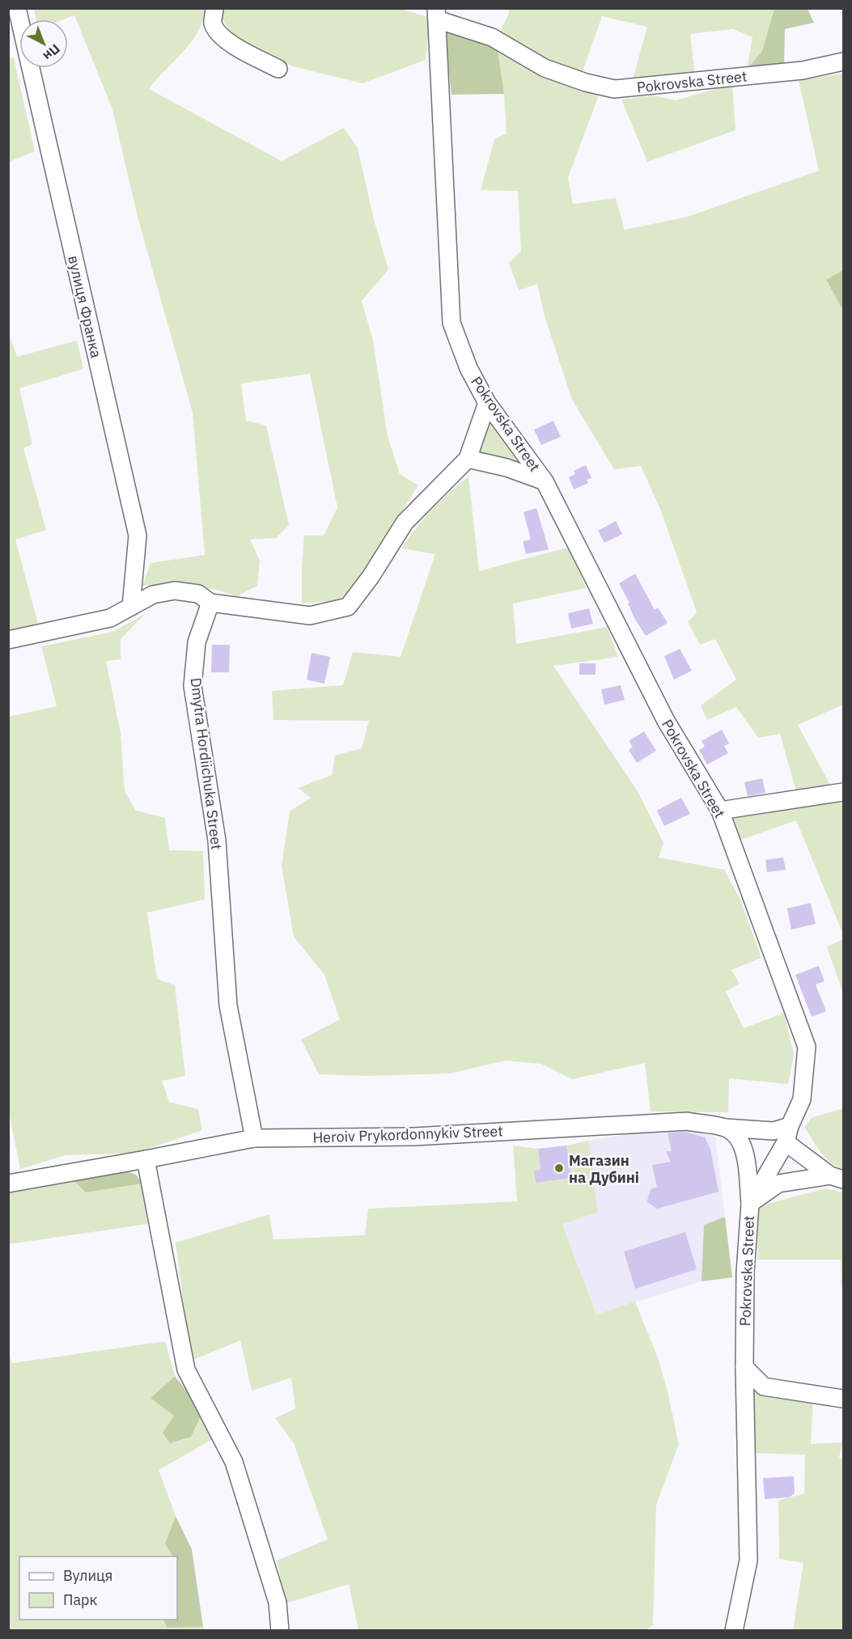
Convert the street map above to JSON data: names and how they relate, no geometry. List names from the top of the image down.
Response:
{
  "streets": {
    "street": [
      "Pokrovska Street",
      "вулиця Франка",
      "Dmytra Hordiichuka Street",
      "Heroiv Prykordonnykiv Street"
    ]
  },
  "crossings": [
    ["Pokrovska Street", "Heroiv Prykordonnykiv Street"],
    ["Dmytra Hordiichuka Street", "Heroiv Prykordonnykiv Street"]
  ],
  "places": ["Магазин на Дубині"],
  "legend": ["Вулиця", "Парк"],
  "north": "bottom right"
}
